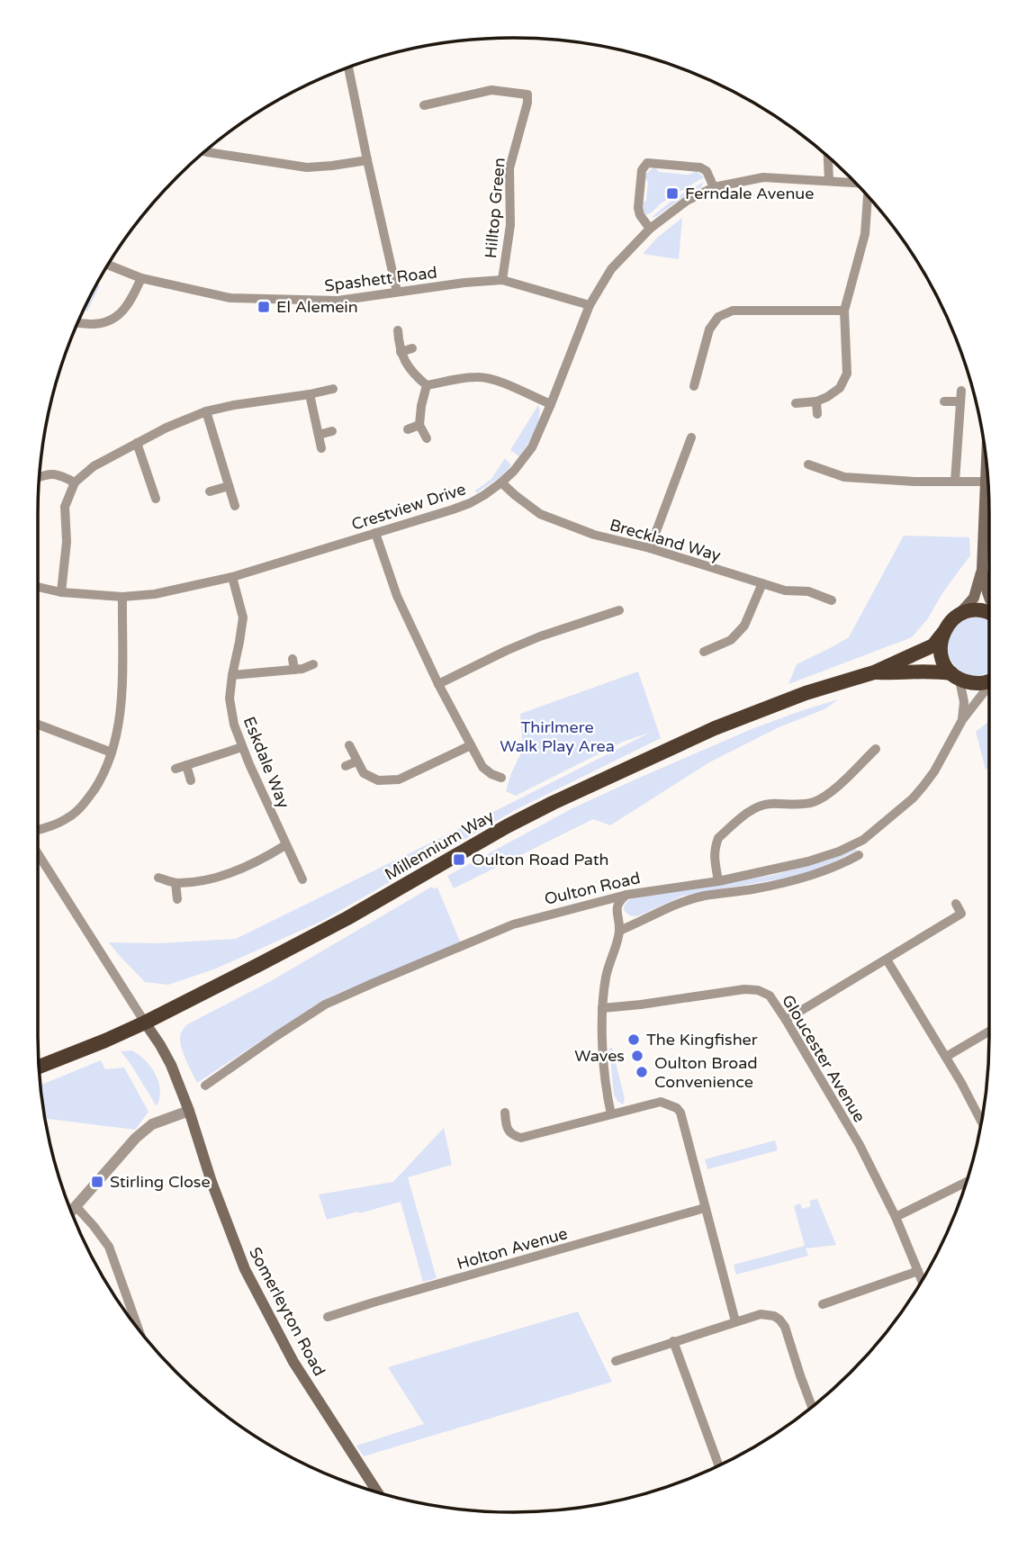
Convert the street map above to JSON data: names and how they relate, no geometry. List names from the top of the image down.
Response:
{
  "streets": {
    "highway": ["Millennium Way"],
    "main road": ["Somerleyton Road"],
    "street": [
      "Hilltop Green",
      "Spashett Road",
      "Crestview Drive",
      "Breckland Way",
      "Eskdale Way",
      "Oulton Road",
      "Gloucester Avenue",
      "Holton Avenue"
    ]
  },
  "crossings": [
    ["Hilltop Green", "Spashett Road"],
    ["Spashett Road", "Crestview Drive"],
    ["Crestview Drive", "Breckland Way"],
    ["Crestview Drive", "Eskdale Way"],
    ["Millennium Way", "Oulton Road"],
    ["Millennium Way", "Somerleyton Road"]
  ],
  "parks": ["Thirlmere Walk Play Area"],
  "places": {
    "transit": [
      "Ferndale Avenue",
      "El Alemein",
      "Oulton Road Path",
      "Stirling Close"
    ],
    "other": ["The Kingfisher", "Waves", "Oulton Broad Convenience"]
  }
}
